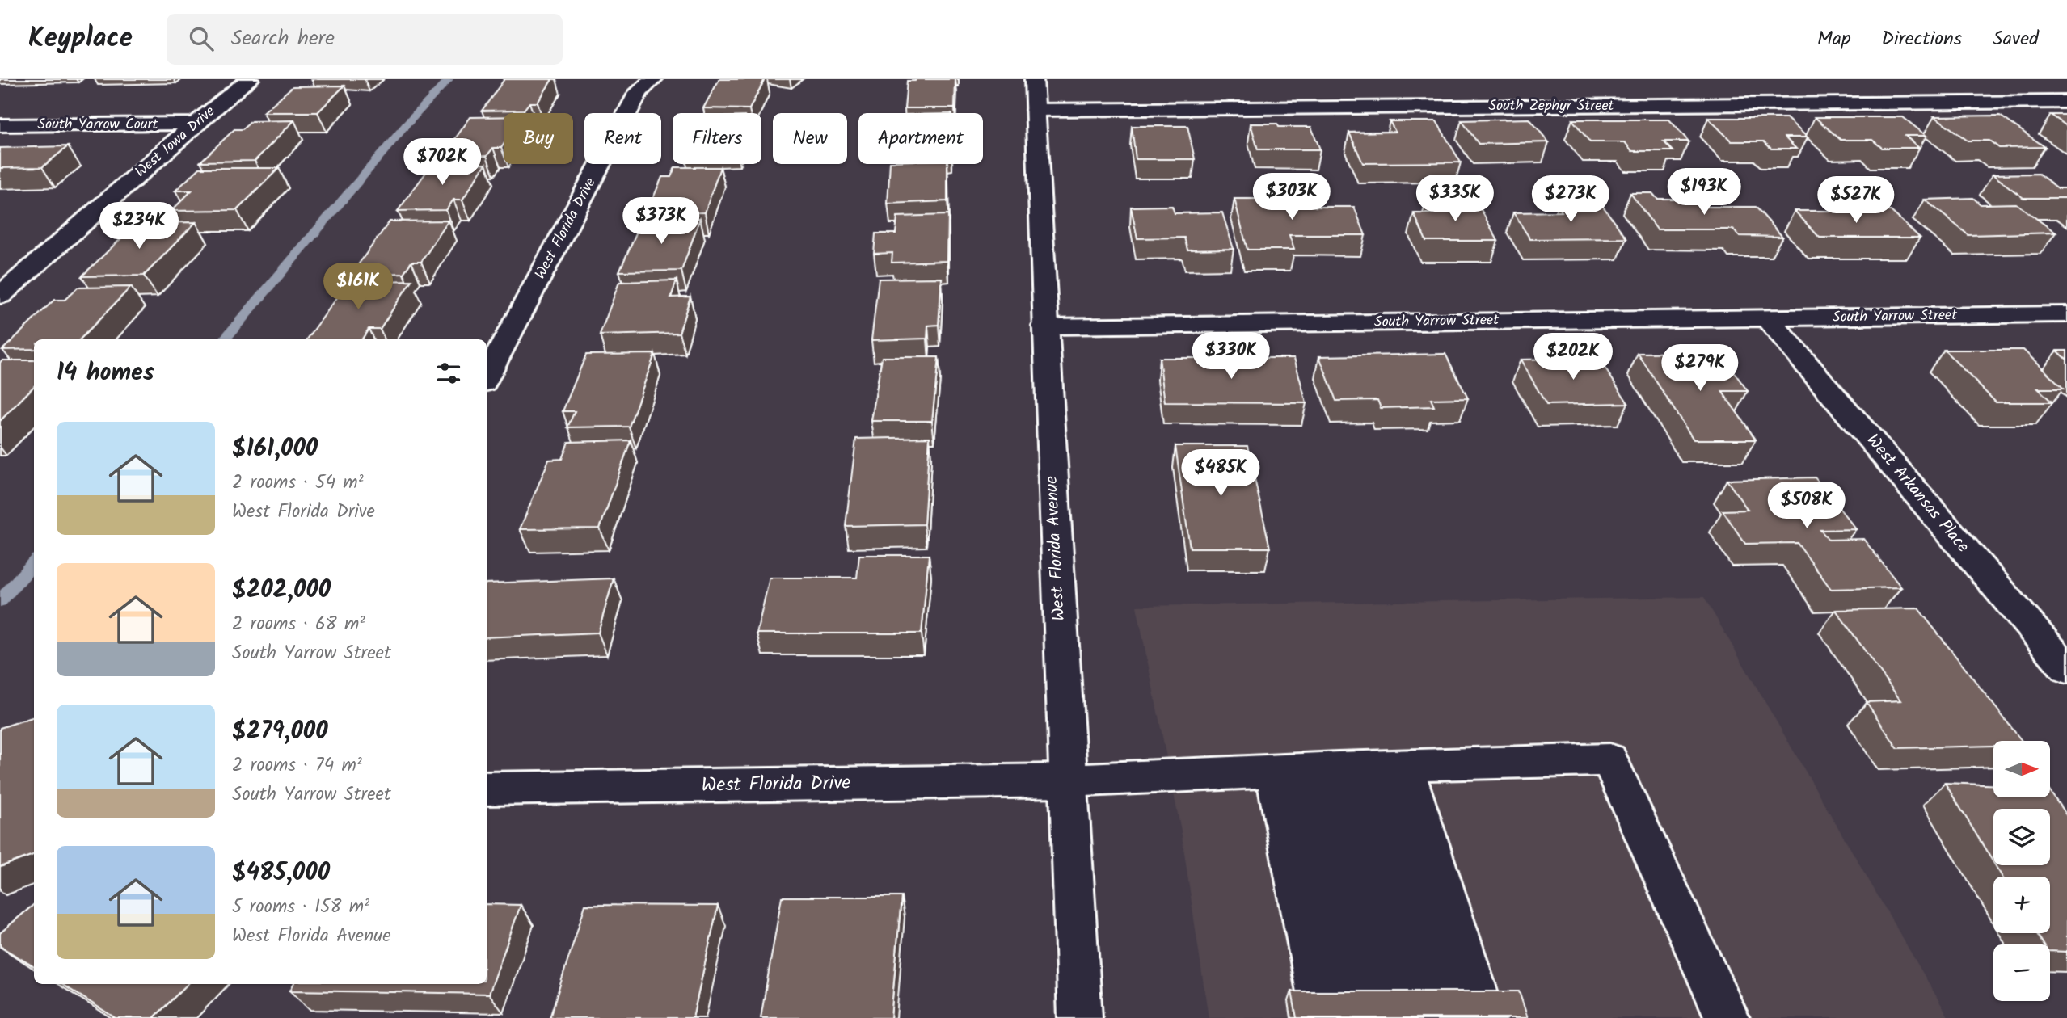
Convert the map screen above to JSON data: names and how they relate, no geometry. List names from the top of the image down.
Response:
{
  "streets": {
    "street": [
      "South Zephyr Street",
      "South Yarrow Court",
      "West Iowa Drive",
      "West Florida Drive",
      "South Yarrow Street",
      "West Arkansas Place",
      "West Florida Avenue"
    ]
  },
  "crossings": [
    ["South Zephyr Street", "West Florida Avenue"],
    ["South Yarrow Court", "West Iowa Drive"],
    ["West Florida Drive", "West Florida Avenue"],
    ["South Yarrow Street", "West Arkansas Place"],
    ["South Yarrow Street", "West Florida Avenue"]
  ],
  "north": "right",
  "page": {
    "header": "Keyplace",
    "search": "Search here",
    "nav": ["Map", "Directions", "Saved"],
    "chip": [
      "Buy",
      "Rent",
      "Filters",
      "New",
      "Apartment"
    ],
    "price": [
      "$702K",
      "$193K",
      "$303K",
      "$335K",
      "$273K",
      "$527K",
      "$373K",
      "$234K",
      "$161K",
      "$330K",
      "$202K",
      "$279K",
      "$485K",
      "$508K"
    ],
    "heading": "14 homes",
    "list": [
      {
        "name": "$161,000",
        "note": "2 rooms · 54 m² · West Florida Drive"
      },
      {
        "name": "$202,000",
        "note": "2 rooms · 68 m² · South Yarrow Street"
      },
      {
        "name": "$279,000",
        "note": "2 rooms · 74 m² · South Yarrow Street"
      },
      {
        "name": "$485,000",
        "note": "5 rooms · 158 m² · West Florida Avenue"
      }
    ],
    "map_buttons": ["+", "−"]
  }
}
